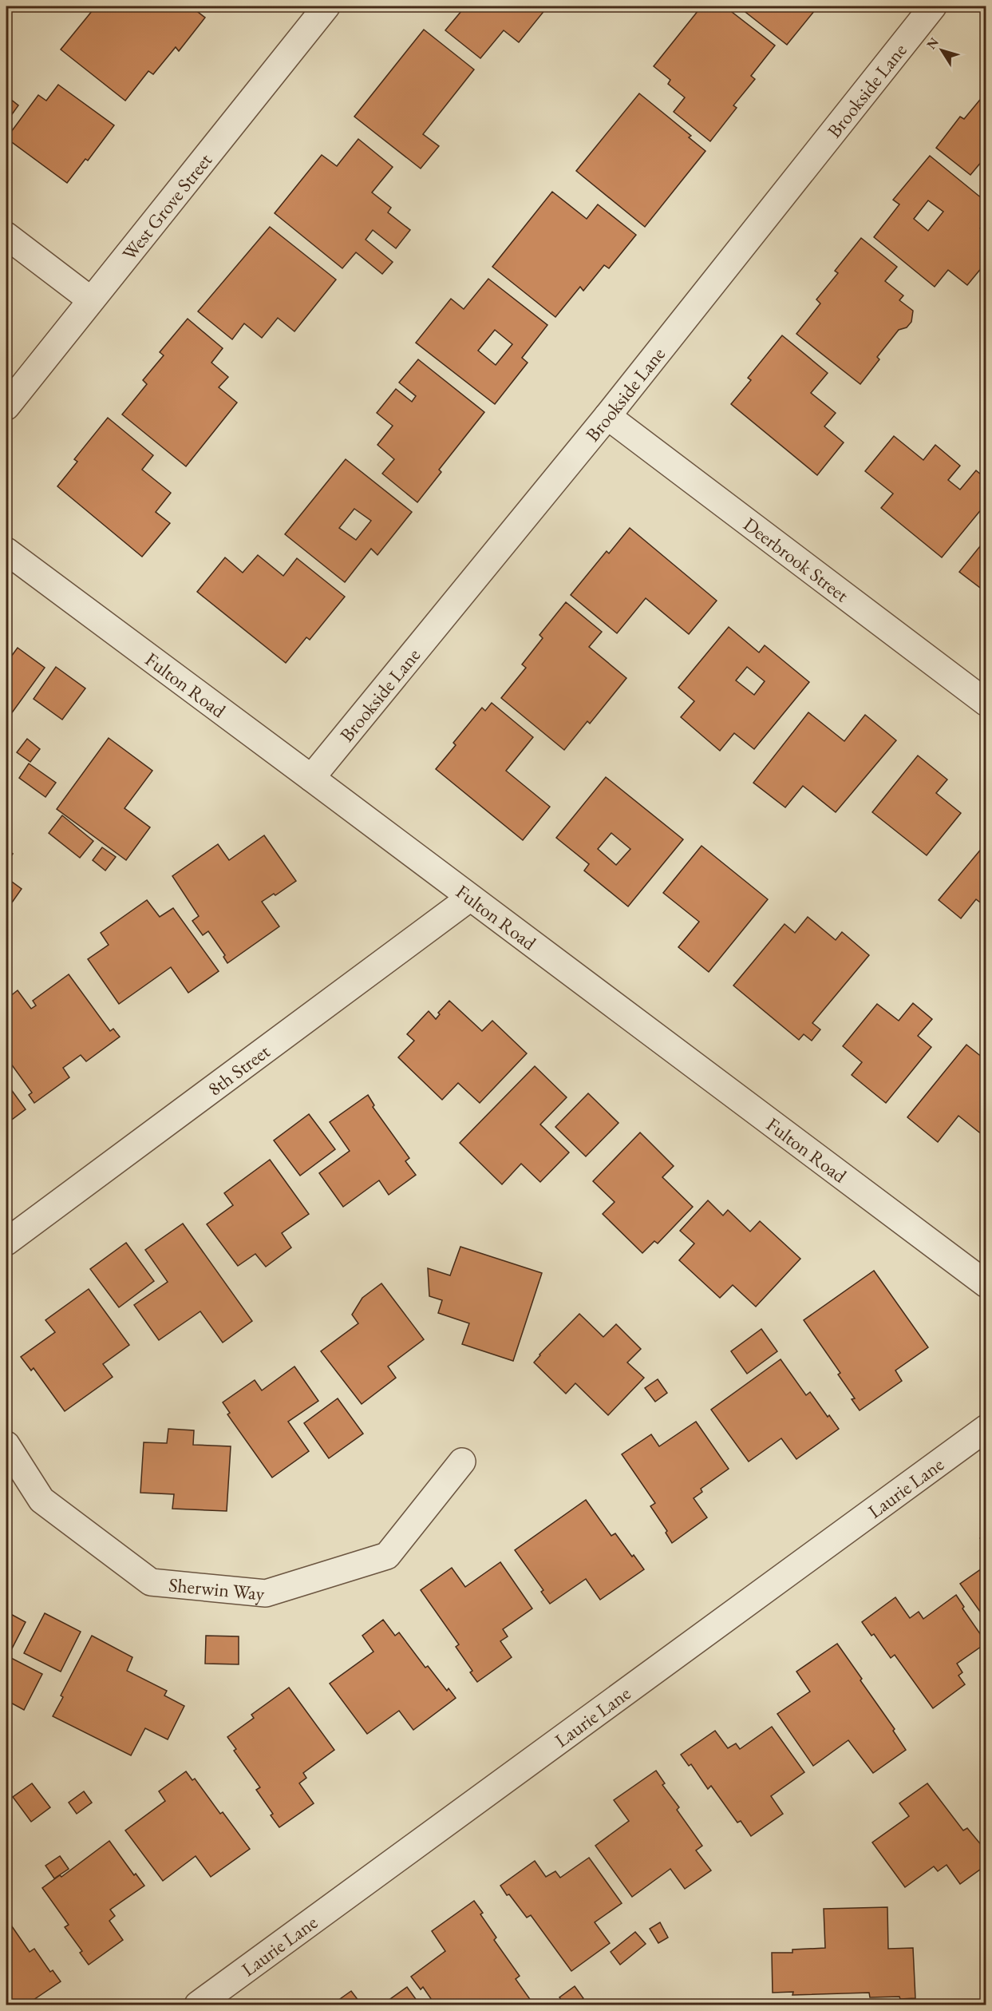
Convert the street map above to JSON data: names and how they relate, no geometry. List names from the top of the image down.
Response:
{
  "streets": {
    "street": [
      "Brookside Lane",
      "West Grove Street",
      "Deerbrook Street",
      "Fulton Road",
      "8th Street",
      "Laurie Lane",
      "Sherwin Way"
    ]
  },
  "crossings": [
    ["Brookside Lane", "Deerbrook Street"],
    ["Brookside Lane", "Fulton Road"],
    ["Fulton Road", "8th Street"]
  ],
  "north": "top left"
}
